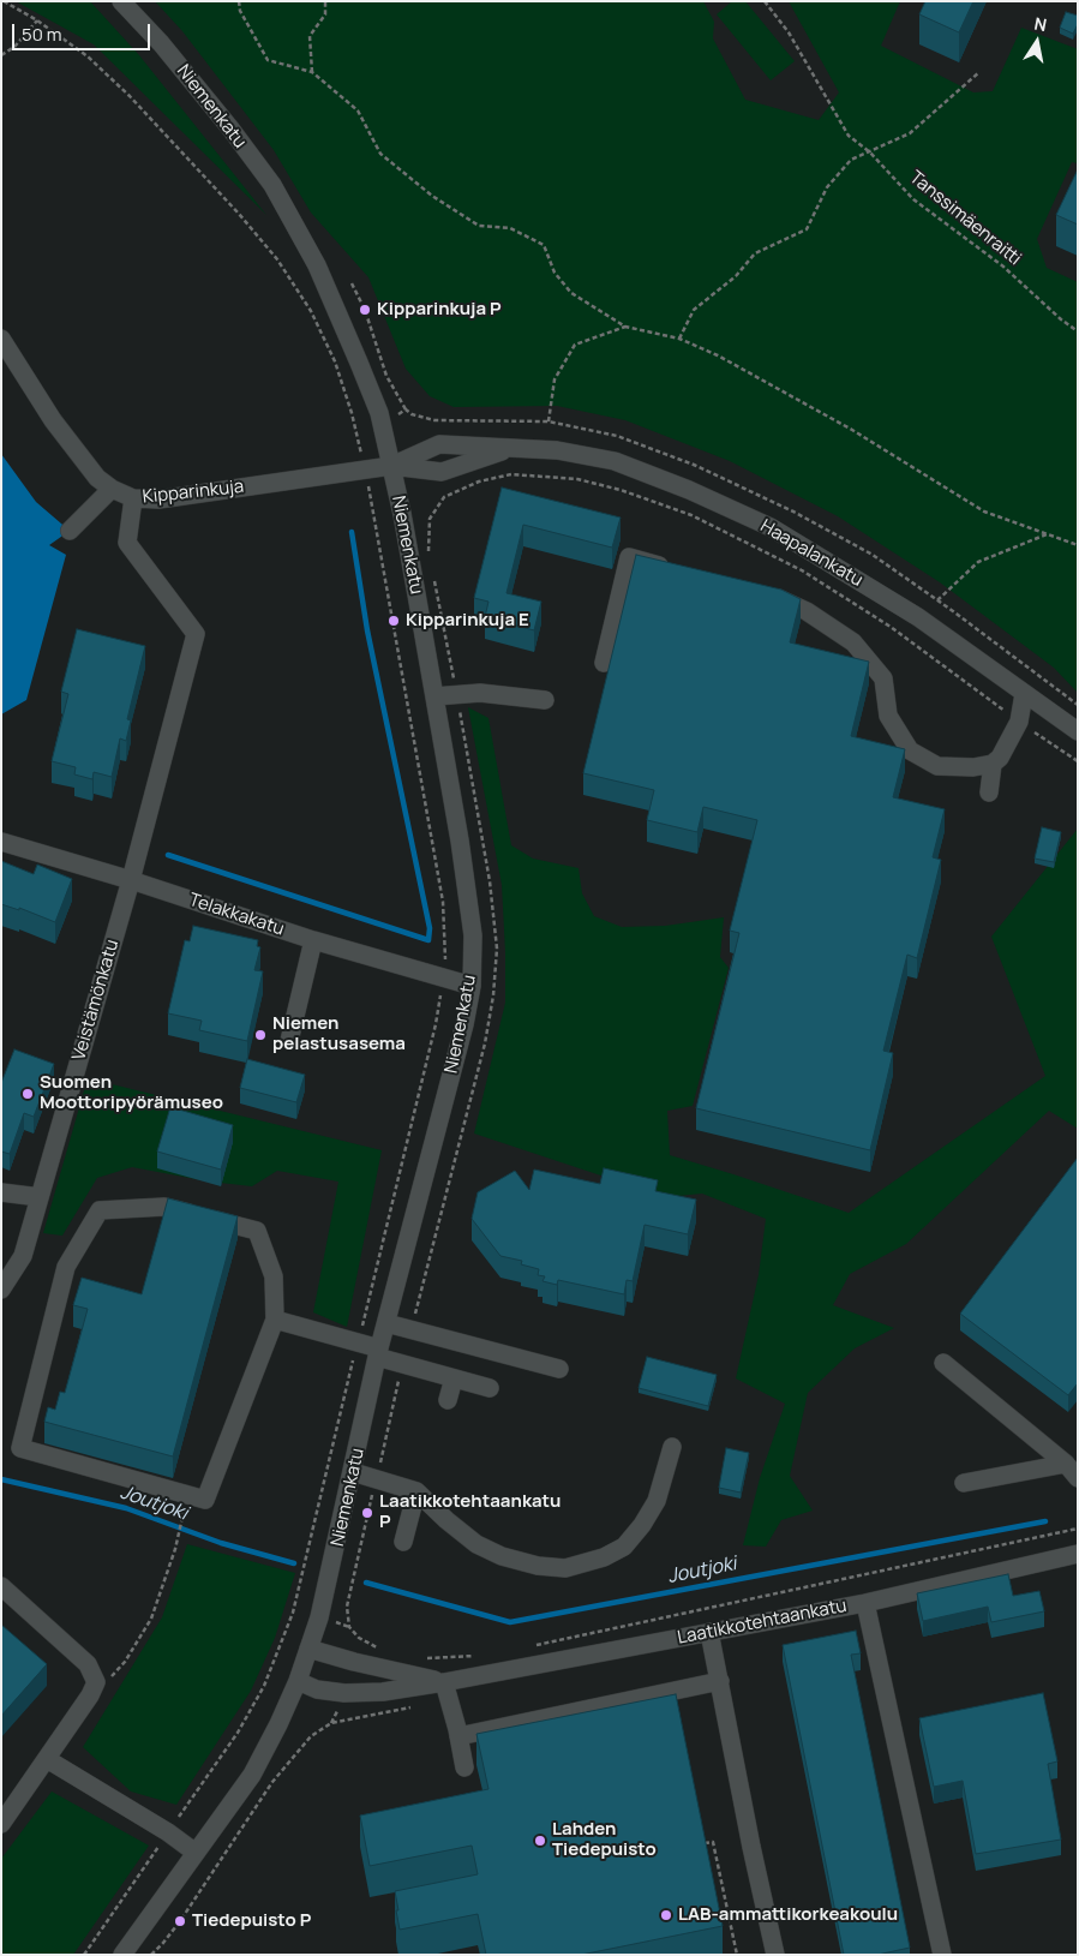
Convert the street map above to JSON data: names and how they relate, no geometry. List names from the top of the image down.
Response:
{
  "streets": {
    "street": [
      "Niemenkatu",
      "Kipparinkuja",
      "Haapalankatu",
      "Telakkakatu",
      "Veistämönkatu",
      "Laatikkotehtaankatu"
    ],
    "path": ["Tanssimäenraitti"]
  },
  "crossings": [
    ["Niemenkatu", "Kipparinkuja"],
    ["Niemenkatu", "Haapalankatu"],
    ["Niemenkatu", "Telakkakatu"],
    ["Niemenkatu", "Laatikkotehtaankatu"],
    ["Kipparinkuja", "Haapalankatu"],
    ["Kipparinkuja", "Veistämönkatu"],
    ["Telakkakatu", "Veistämönkatu"]
  ],
  "water": ["Joutjoki"],
  "places": [
    "Kipparinkuja P",
    "Kipparinkuja E",
    "Niemen pelastusasema",
    "Suomen Moottoripyörämuseo",
    "Laatikkotehtaankatu P",
    "Lahden Tiedepuisto",
    "LAB-ammattikorkeakoulu",
    "Tiedepuisto P"
  ],
  "scale_bar": "50 m",
  "north": "top"
}
